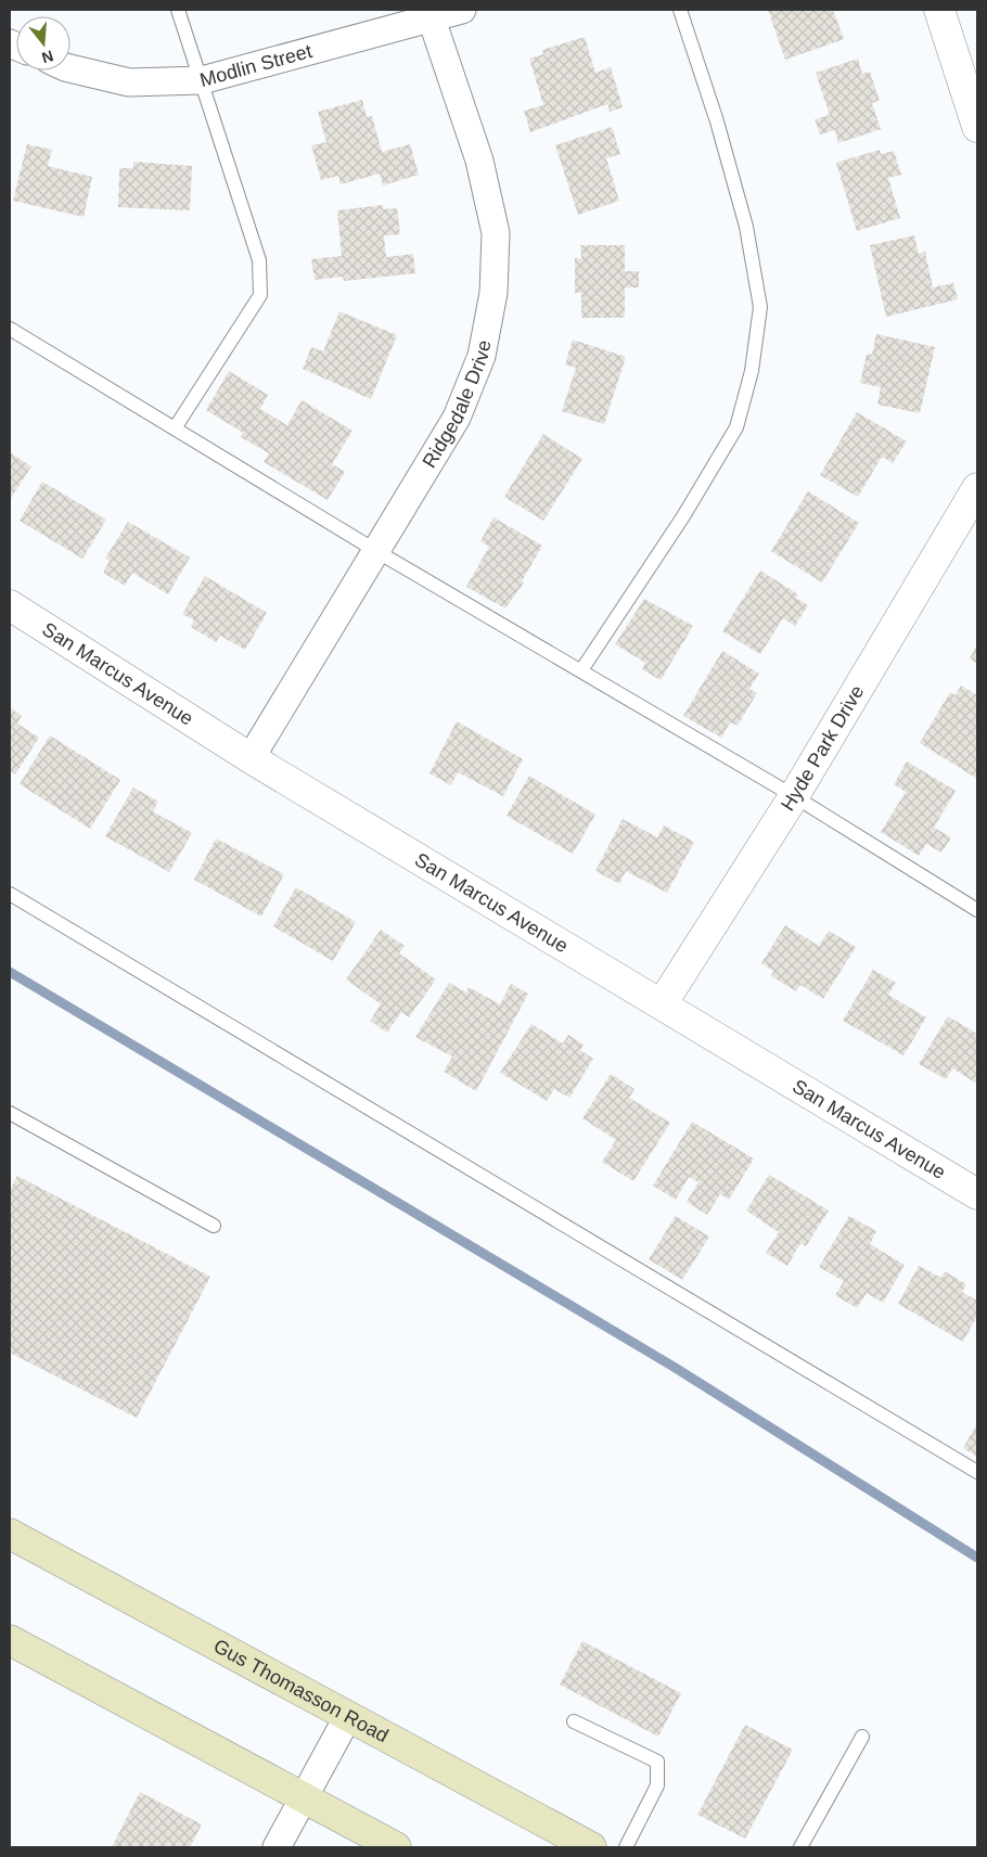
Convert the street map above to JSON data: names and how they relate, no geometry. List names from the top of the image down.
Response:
{
  "streets": {
    "main road": ["Gus Thomasson Road"],
    "street": [
      "Modlin Street",
      "Ridgedale Drive",
      "San Marcus Avenue",
      "Hyde Park Drive"
    ]
  },
  "crossings": [
    ["Modlin Street", "Ridgedale Drive"],
    ["Ridgedale Drive", "San Marcus Avenue"],
    ["San Marcus Avenue", "Hyde Park Drive"]
  ],
  "north": "bottom"
}
